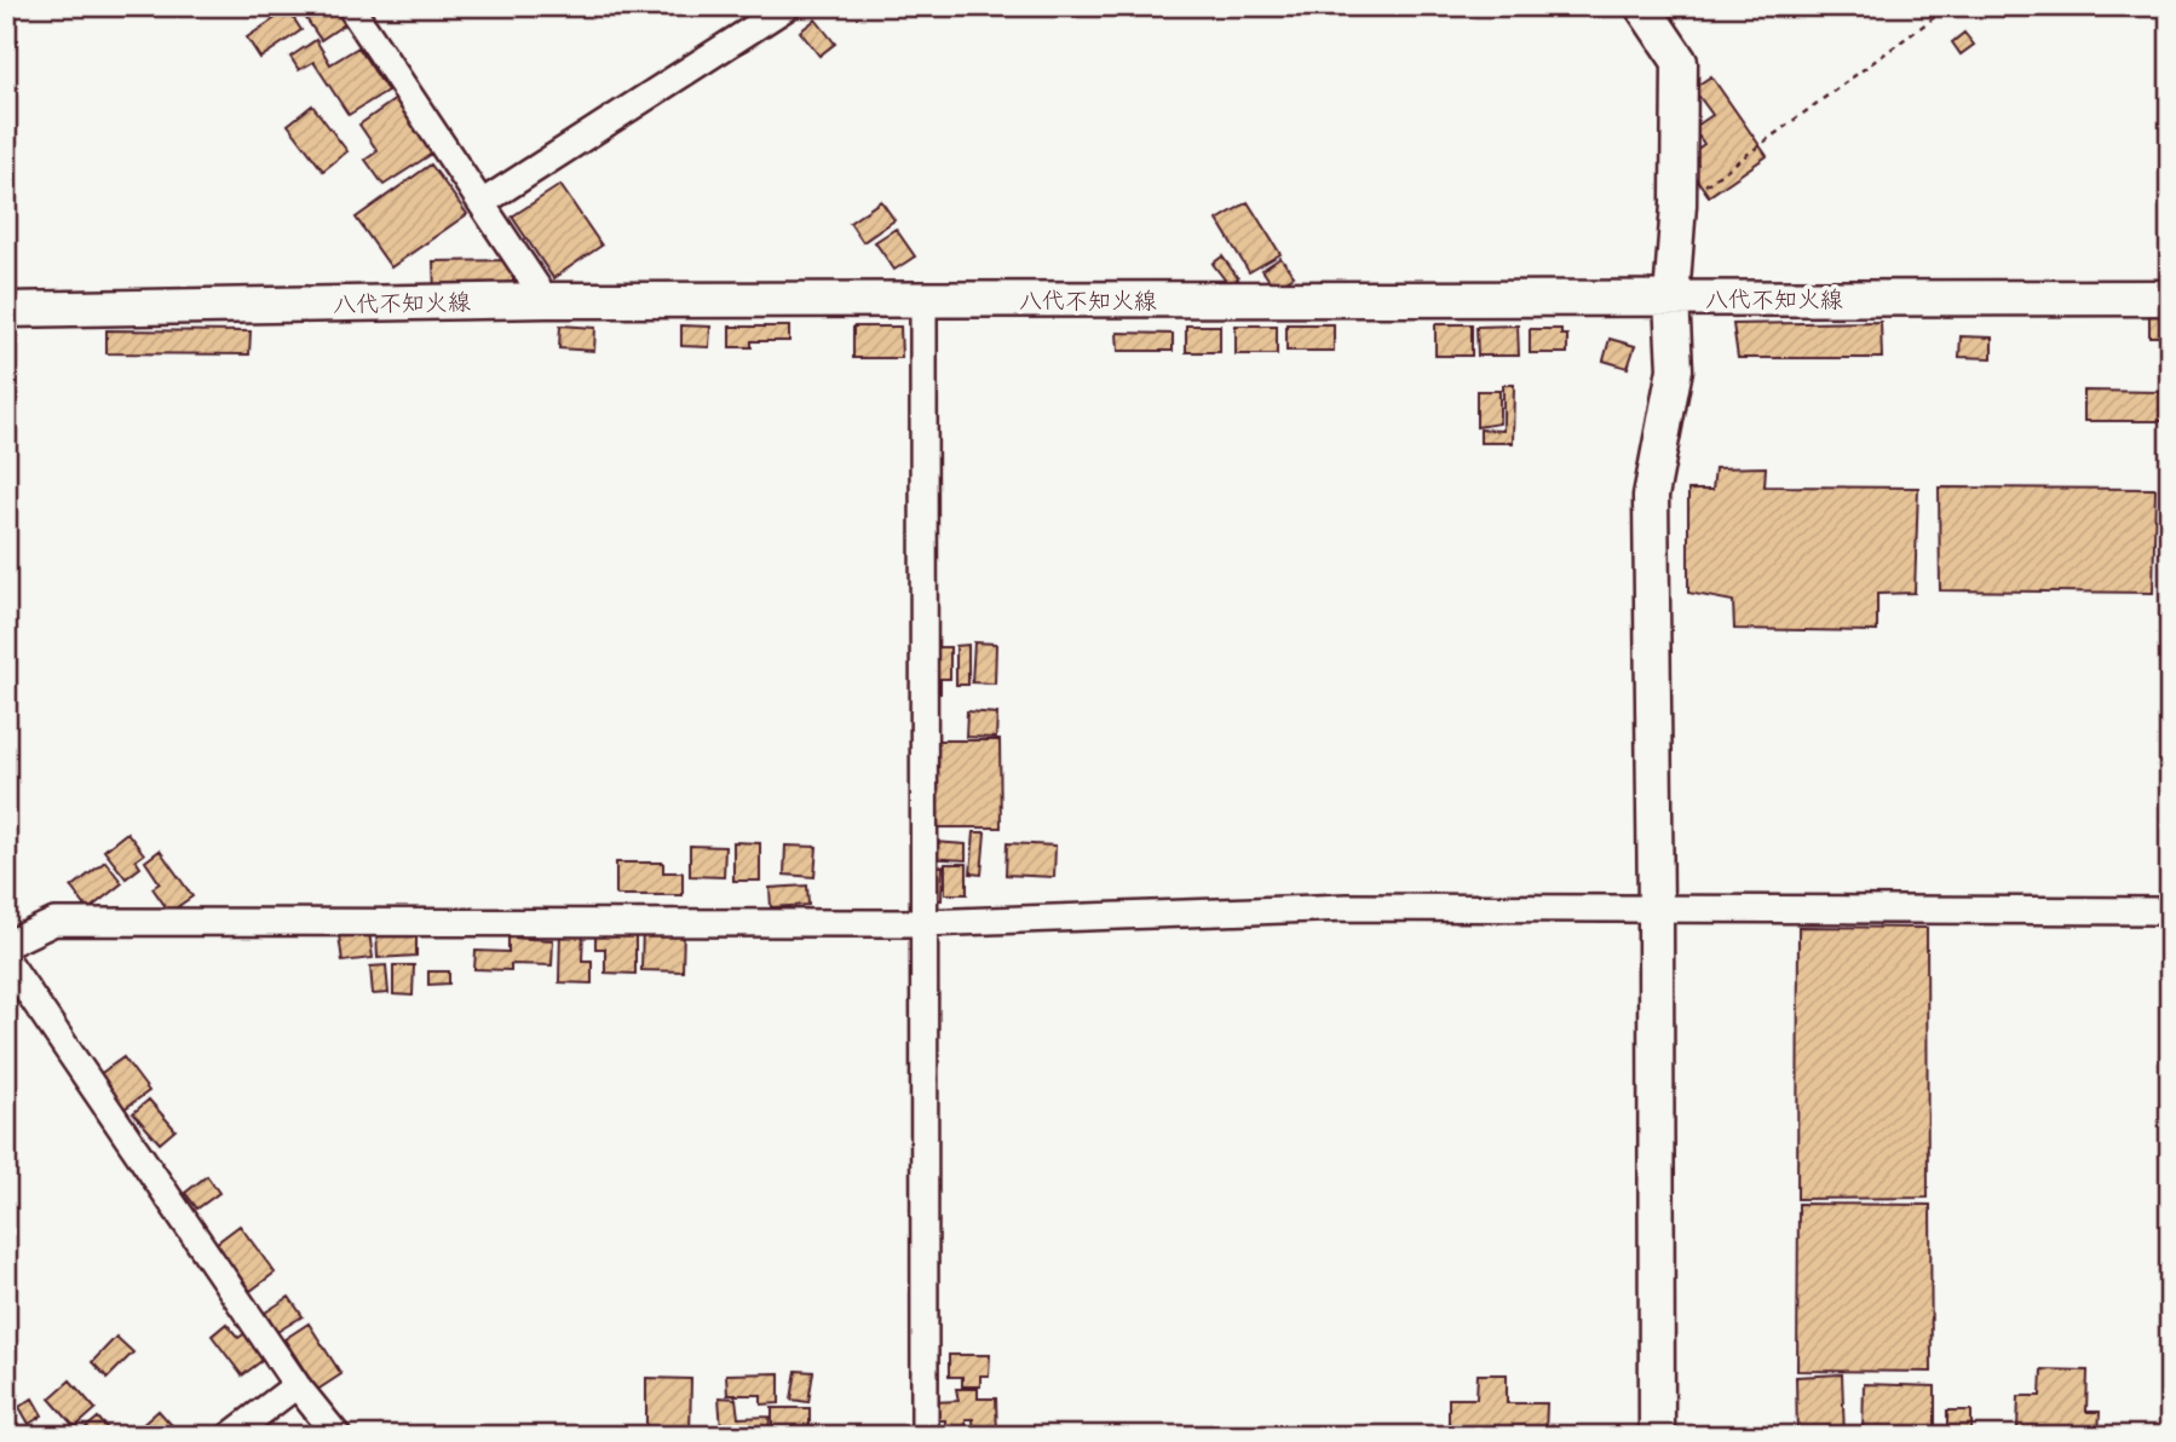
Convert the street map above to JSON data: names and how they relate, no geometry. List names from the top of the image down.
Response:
{
  "streets": {
    "main road": ["八代不知火線"]
  }
}
